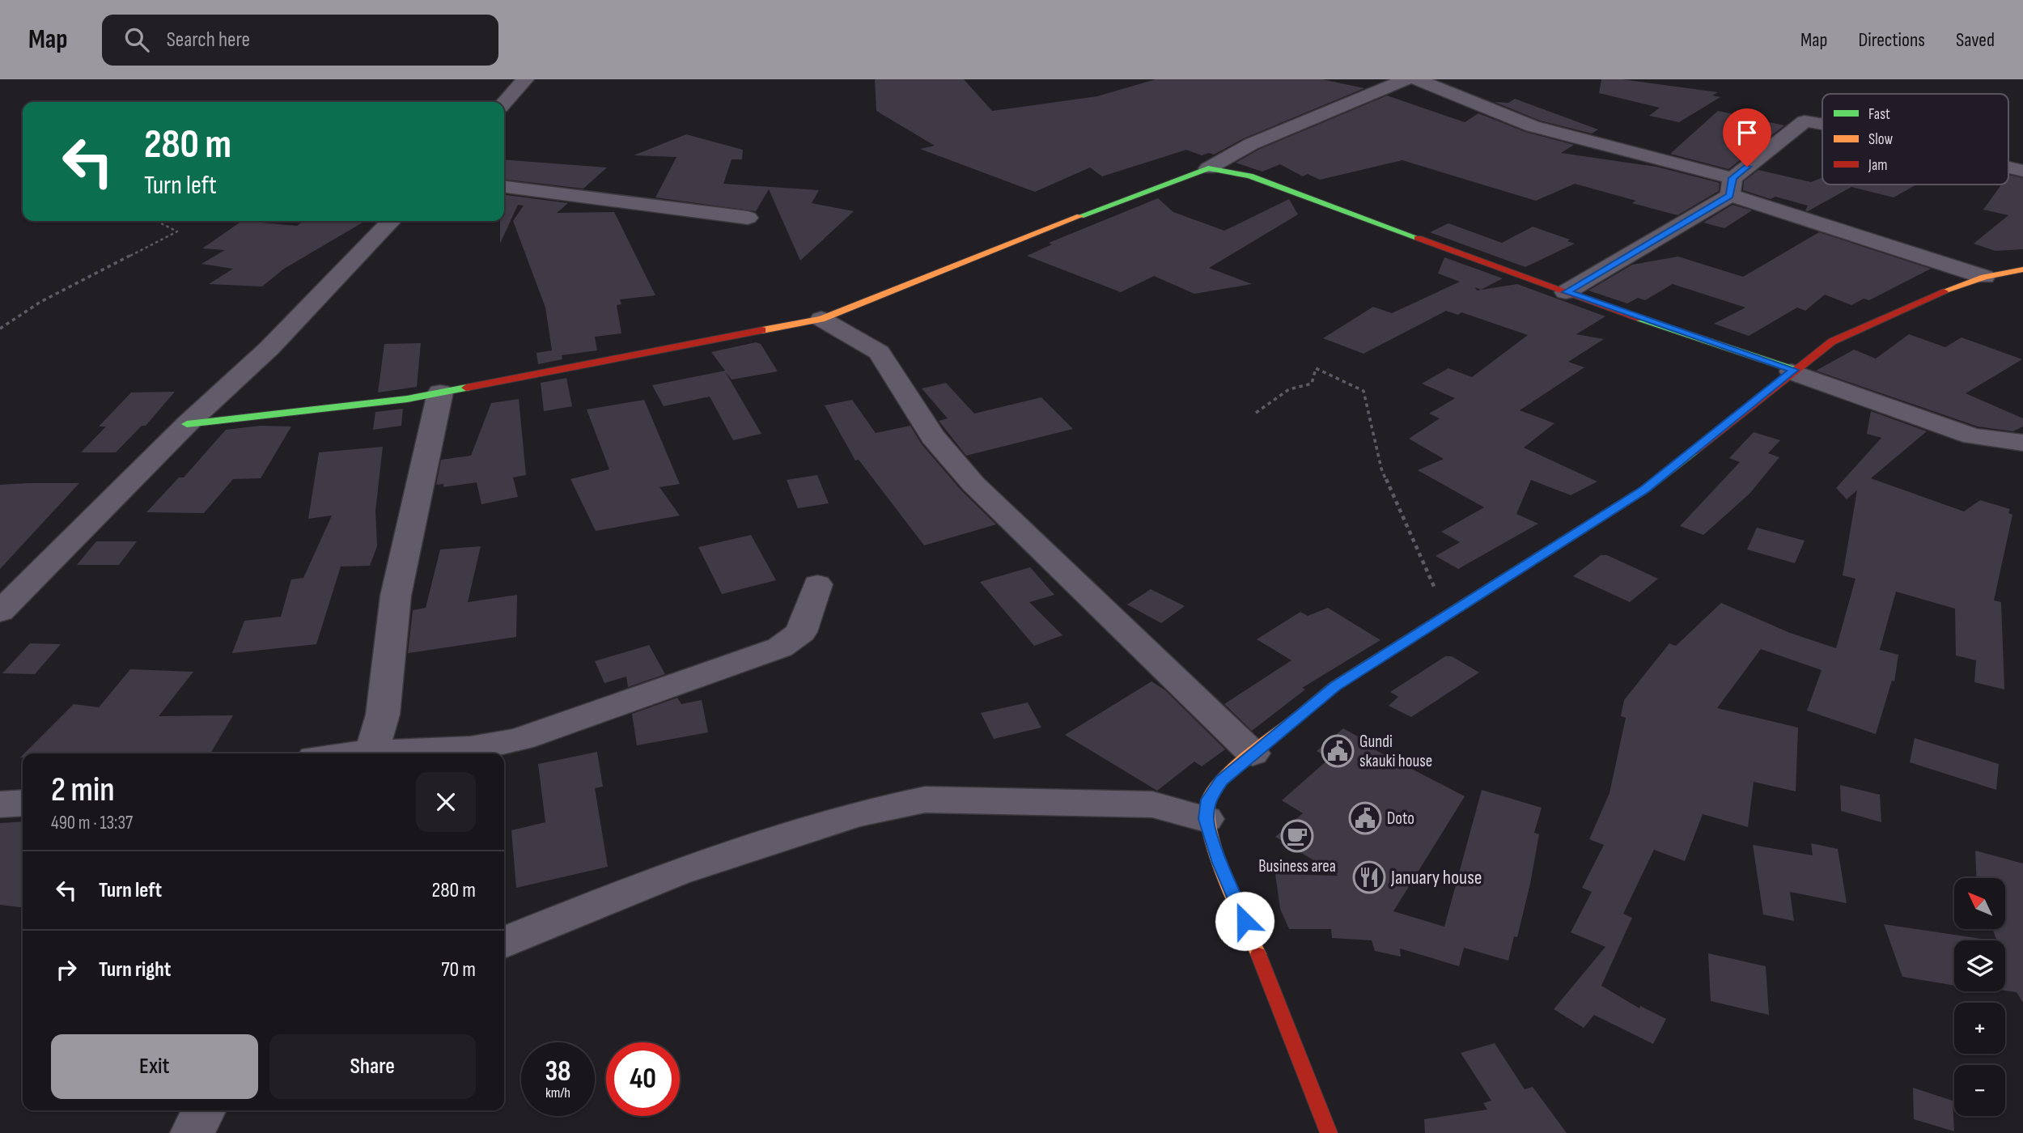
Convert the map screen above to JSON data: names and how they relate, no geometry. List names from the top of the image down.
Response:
{
  "places": {
    "public building": ["Gundi skauki house", "Doto"],
    "cafe": ["Business area"],
    "restaurant": ["January house"]
  },
  "legend": ["Fast", "Slow", "Jam"],
  "north": "top left",
  "page": {
    "header": "Map",
    "search": "Search here",
    "nav": ["Map", "Directions", "Saved"],
    "turn": ["280 m", "Turn left"],
    "heading": ["2 min", "490 m · 13:37"],
    "list": [
      {
        "name": "Turn left",
        "value": "280 m"
      },
      {
        "name": "Turn right",
        "value": "70 m"
      }
    ],
    "map_buttons": ["+", "−"],
    "buttons": ["Exit", "Share"],
    "speed": "38 km/h",
    "limit": "40"
  }
}
